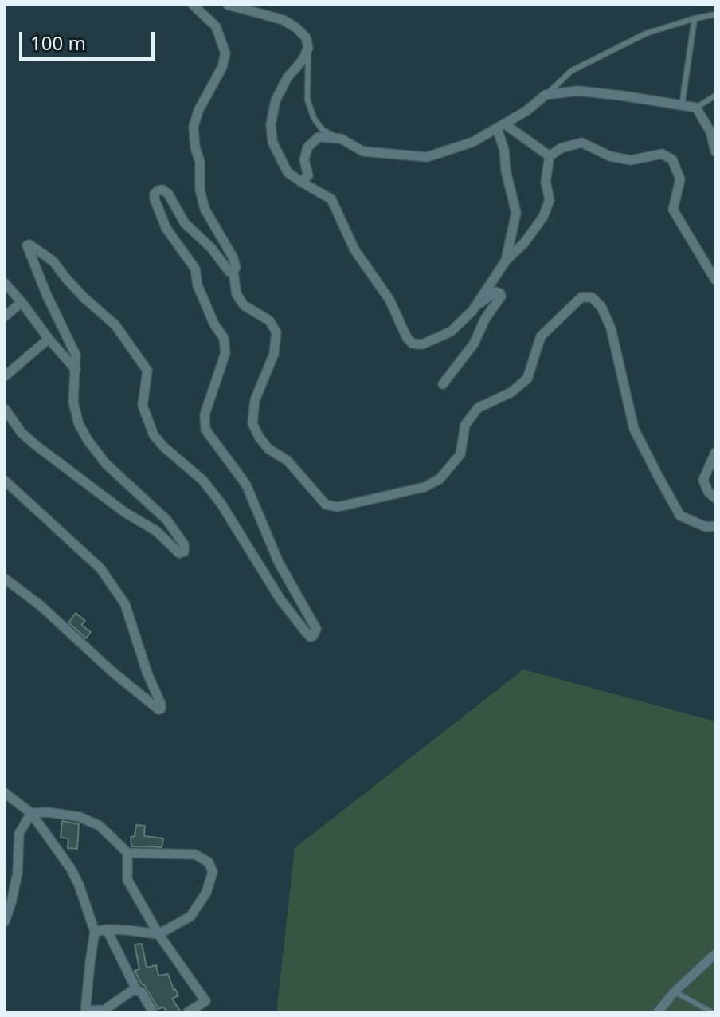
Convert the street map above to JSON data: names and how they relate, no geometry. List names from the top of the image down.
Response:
{
  "scale_bar": "100 m"
}
